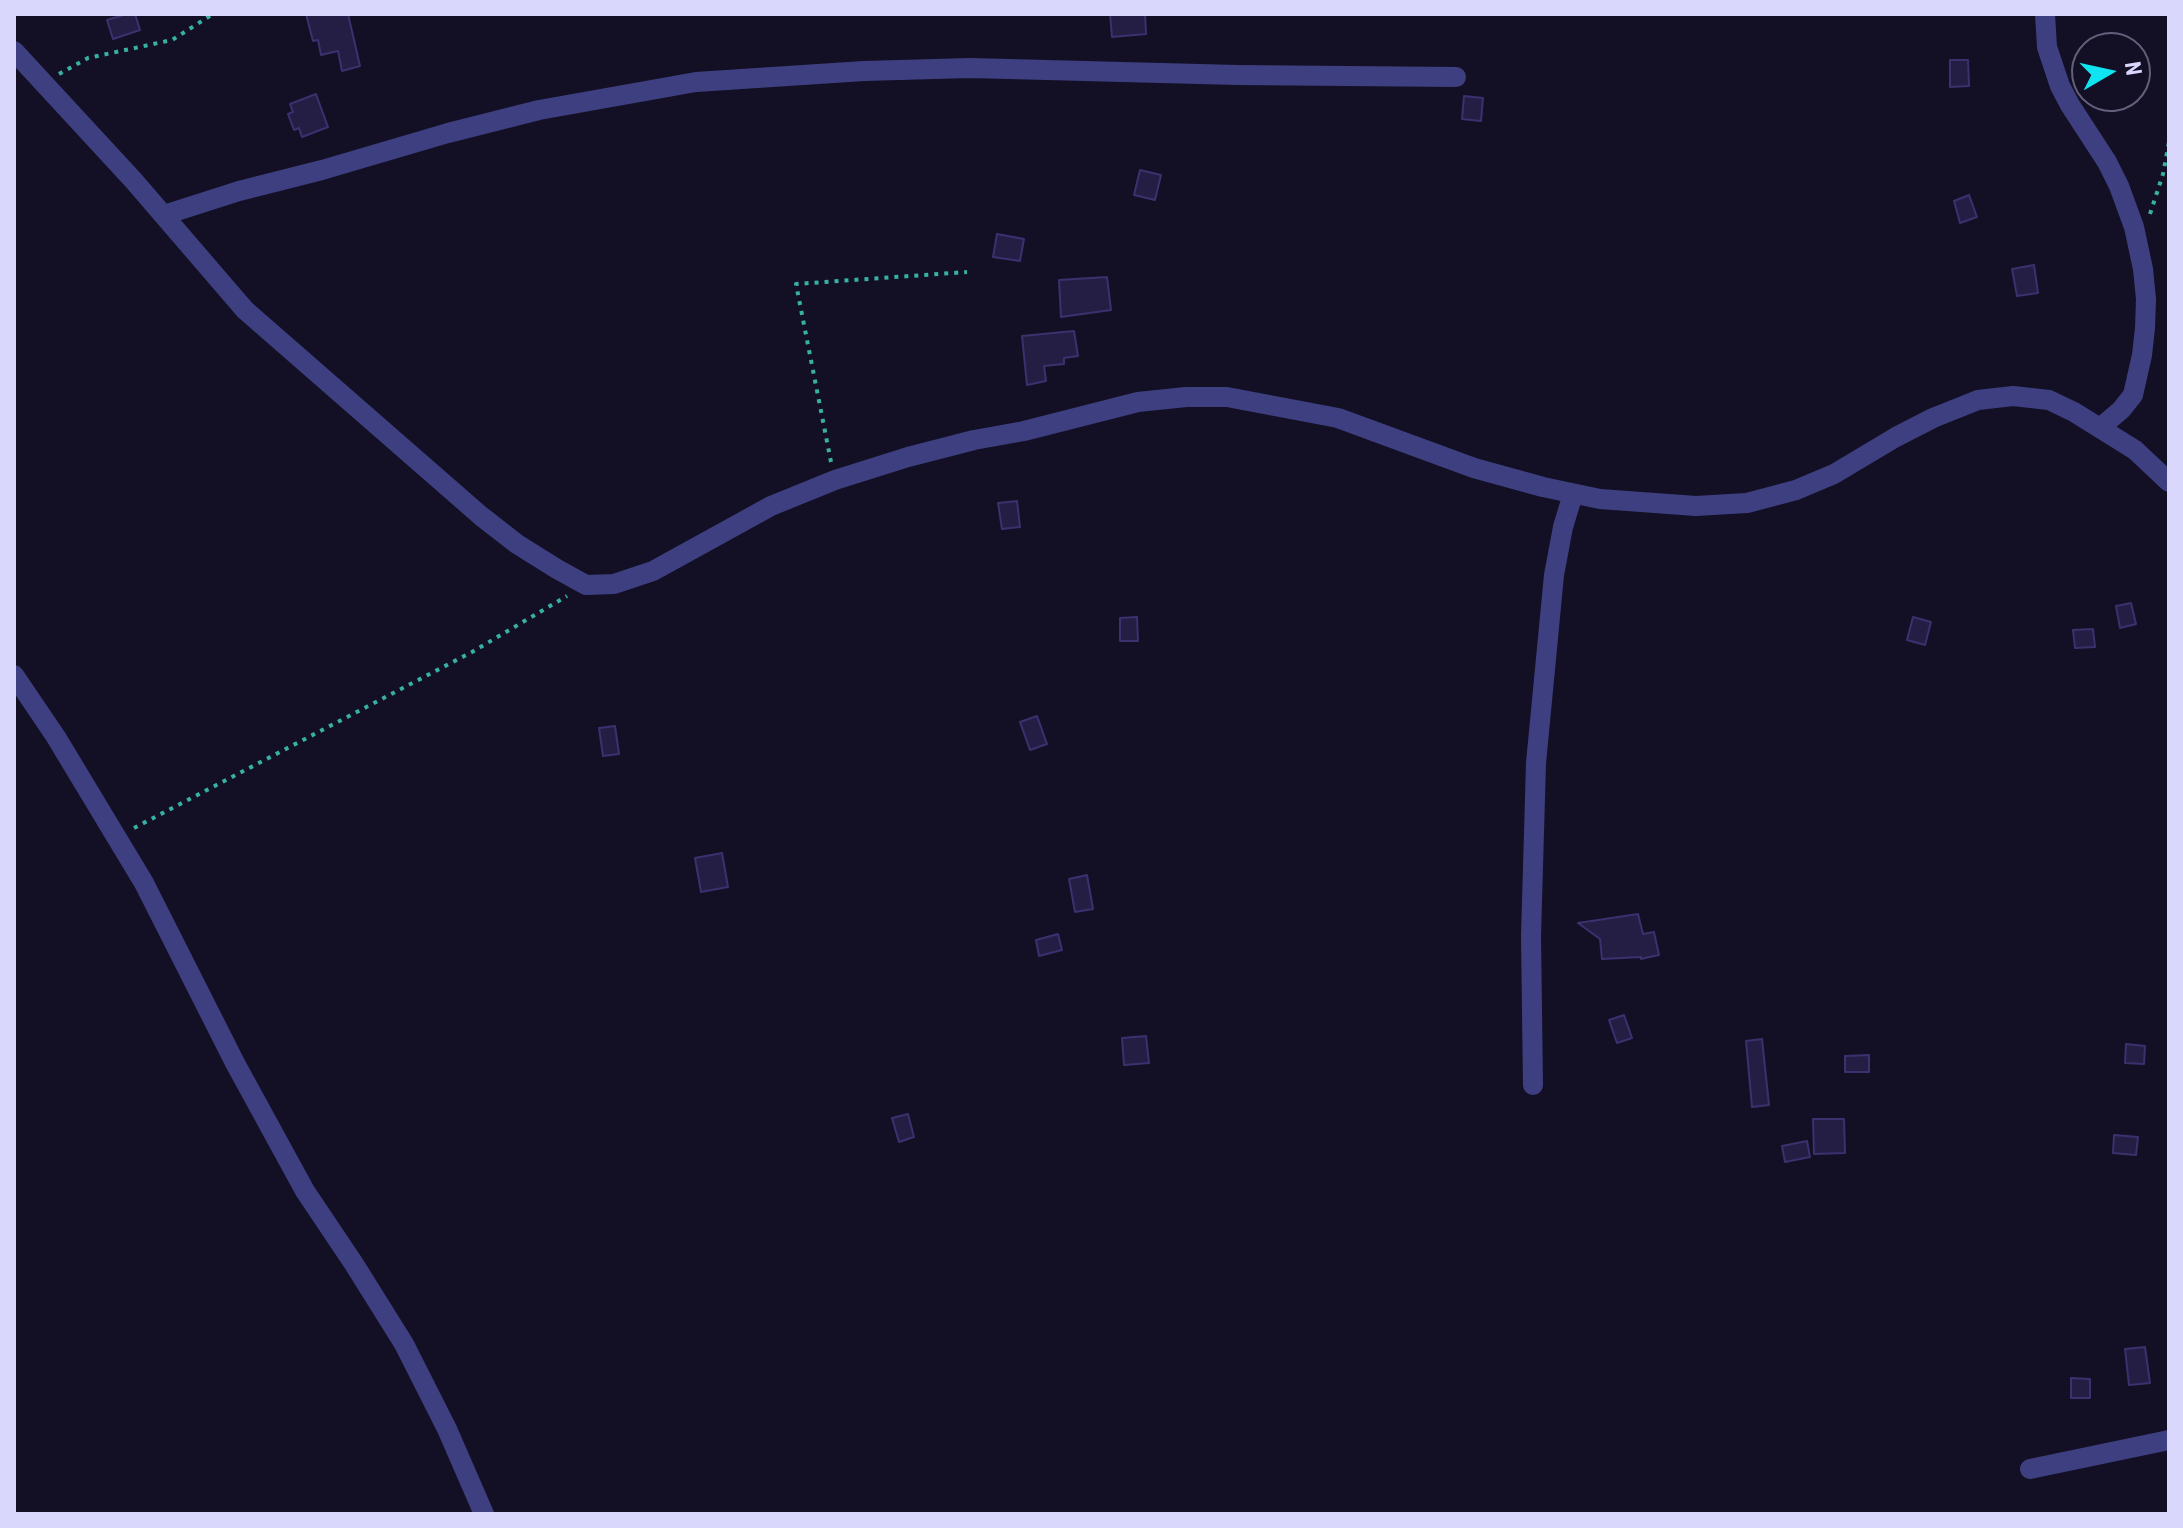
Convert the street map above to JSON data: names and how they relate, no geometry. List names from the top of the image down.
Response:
{
  "north": "right"
}
